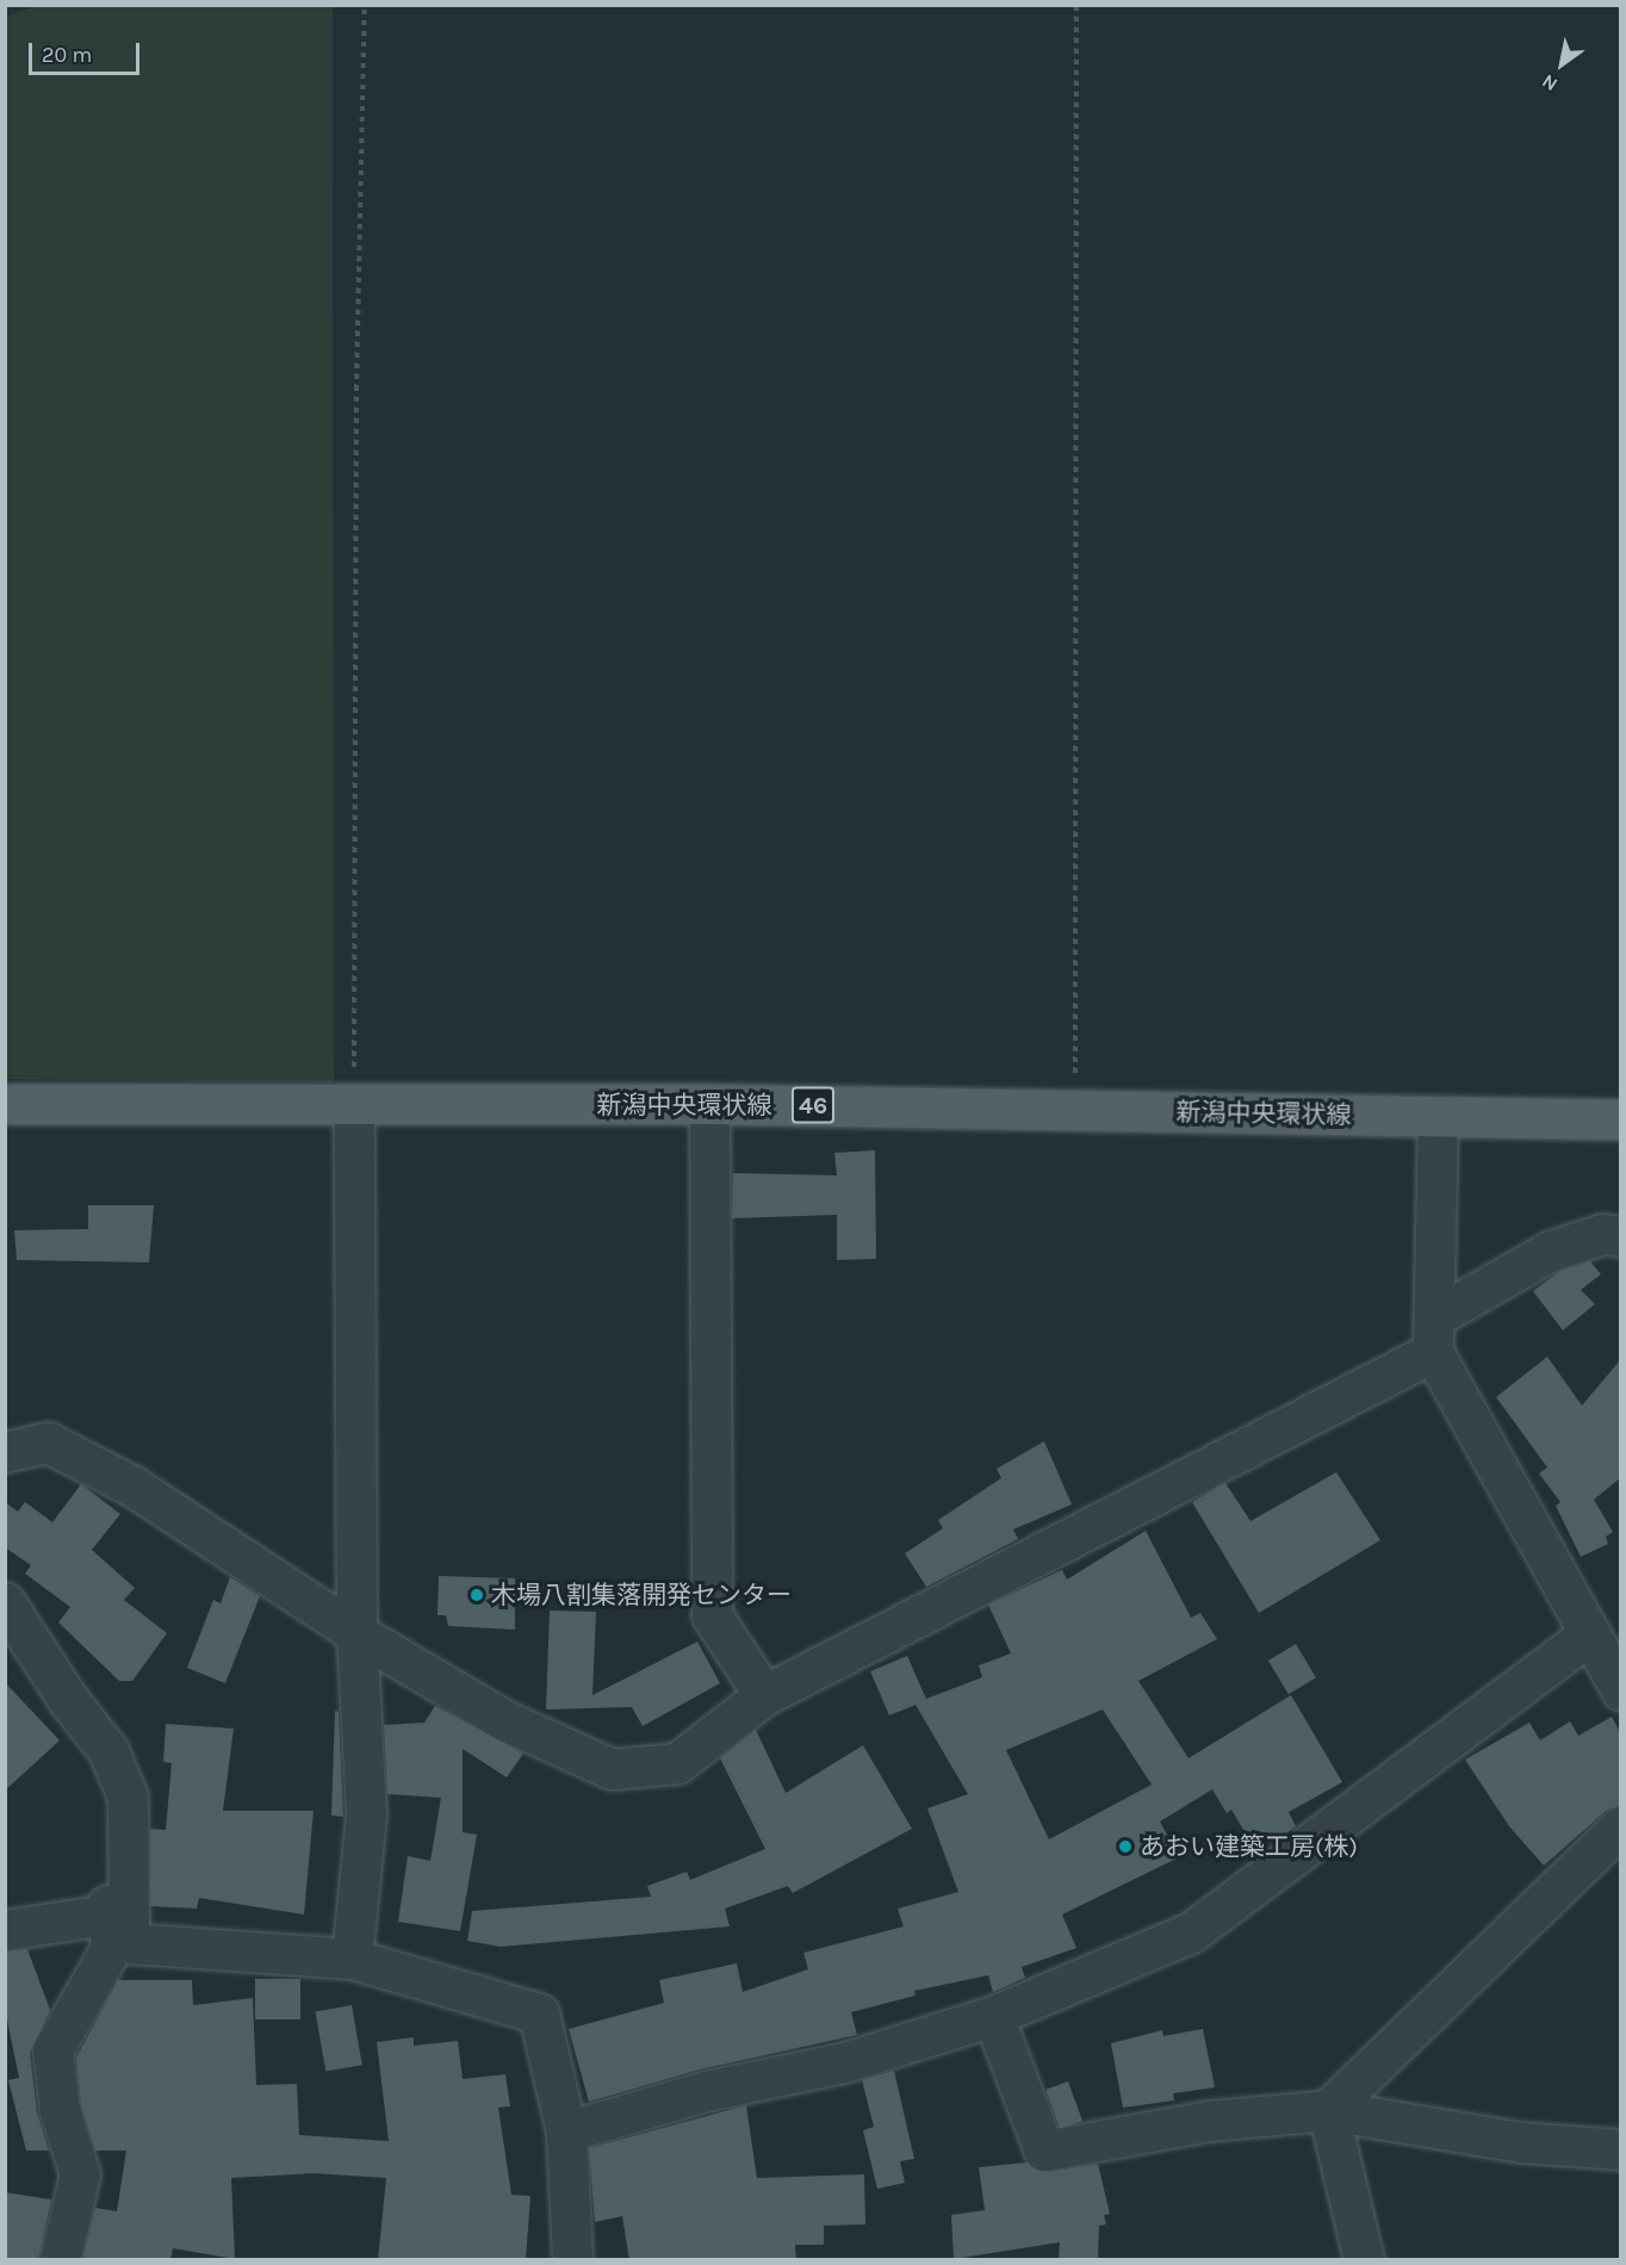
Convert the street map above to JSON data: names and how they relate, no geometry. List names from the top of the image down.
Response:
{
  "streets": {
    "main road": ["新潟中央環状線", "46"]
  },
  "places": ["木場八割集落開発センター", "あおい建築工房(株)"],
  "scale_bar": "20 m",
  "north": "bottom left"
}
